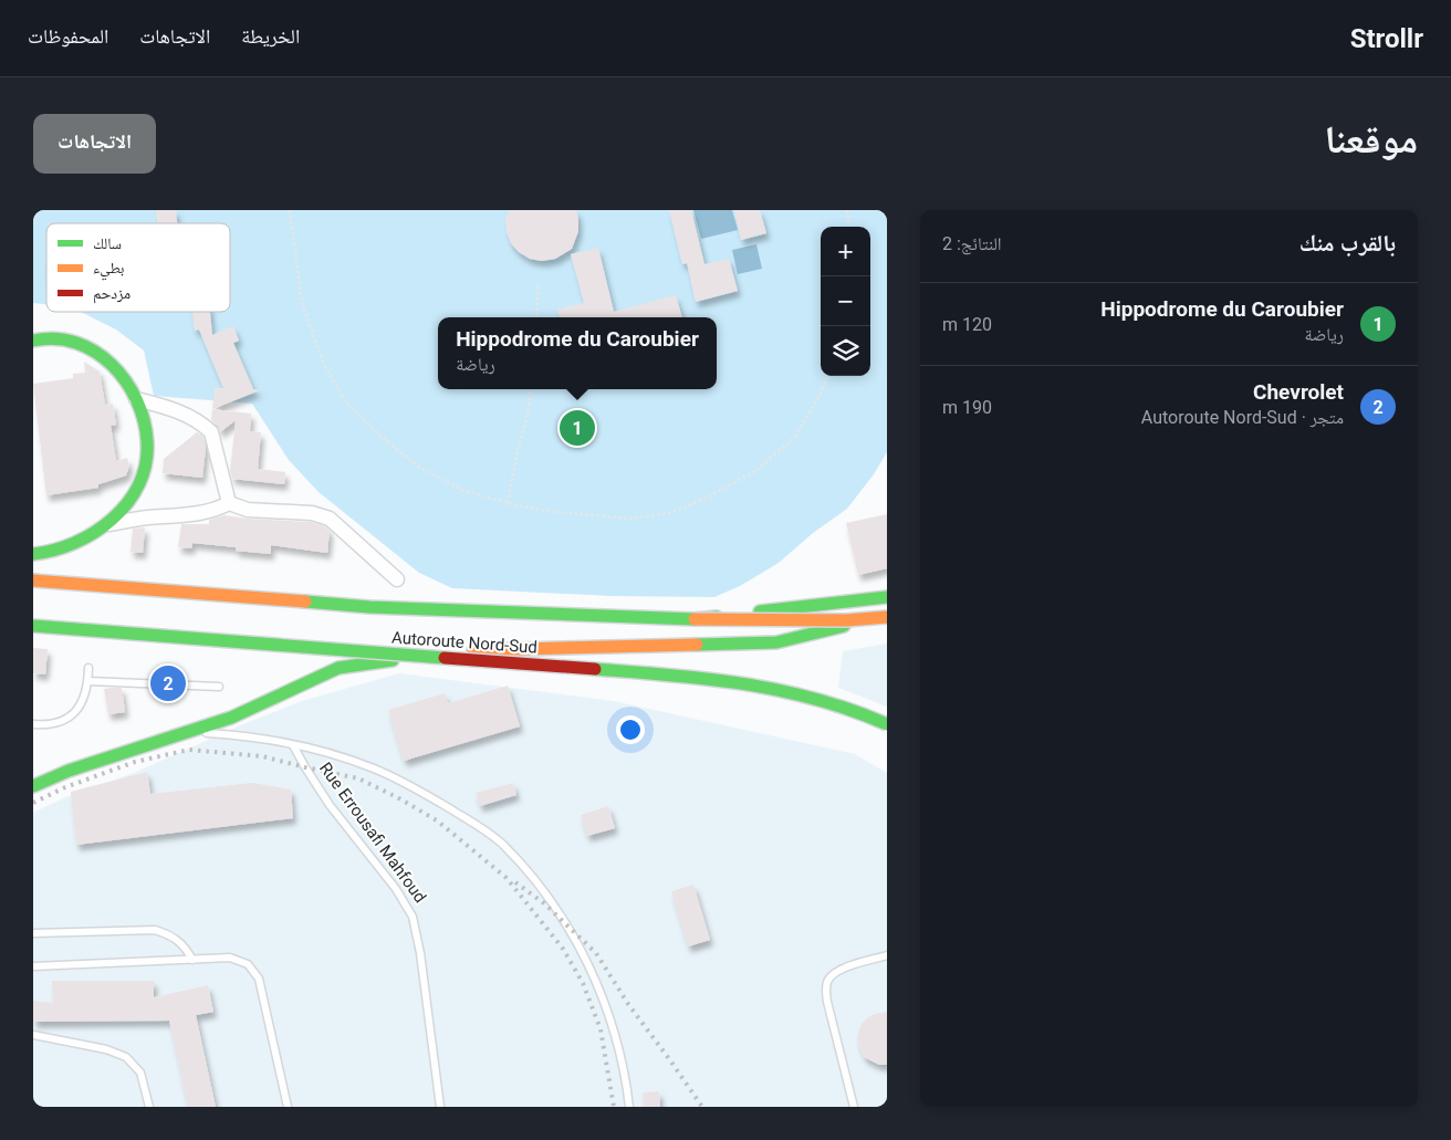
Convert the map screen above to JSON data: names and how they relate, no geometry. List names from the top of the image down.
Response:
{
  "streets": {
    "main road": ["Autoroute Nord-Sud", "Rue Errousafi Mahfoud"]
  },
  "legend": ["سالك", "بطيء", "مزدحم"],
  "page": {
    "header": "Strollr",
    "nav": ["الخريطة", "الاتجاهات", "المحفوظات"],
    "title": "موقعنا",
    "buttons": "الاتجاهات",
    "heading": ["بالقرب منك", "النتائج: 2"],
    "map_buttons": ["+", "−"],
    "list": [
      {
        "mark": "1",
        "name": "Hippodrome du Caroubier",
        "note": "رياضة",
        "value": "120 m"
      },
      {
        "mark": "2",
        "name": "Chevrolet",
        "note": "متجر · Autoroute Nord-Sud",
        "value": "190 m"
      }
    ],
    "popup": ["Hippodrome du Caroubier", "رياضة"],
    "pins": ["1", "2"]
  }
}
